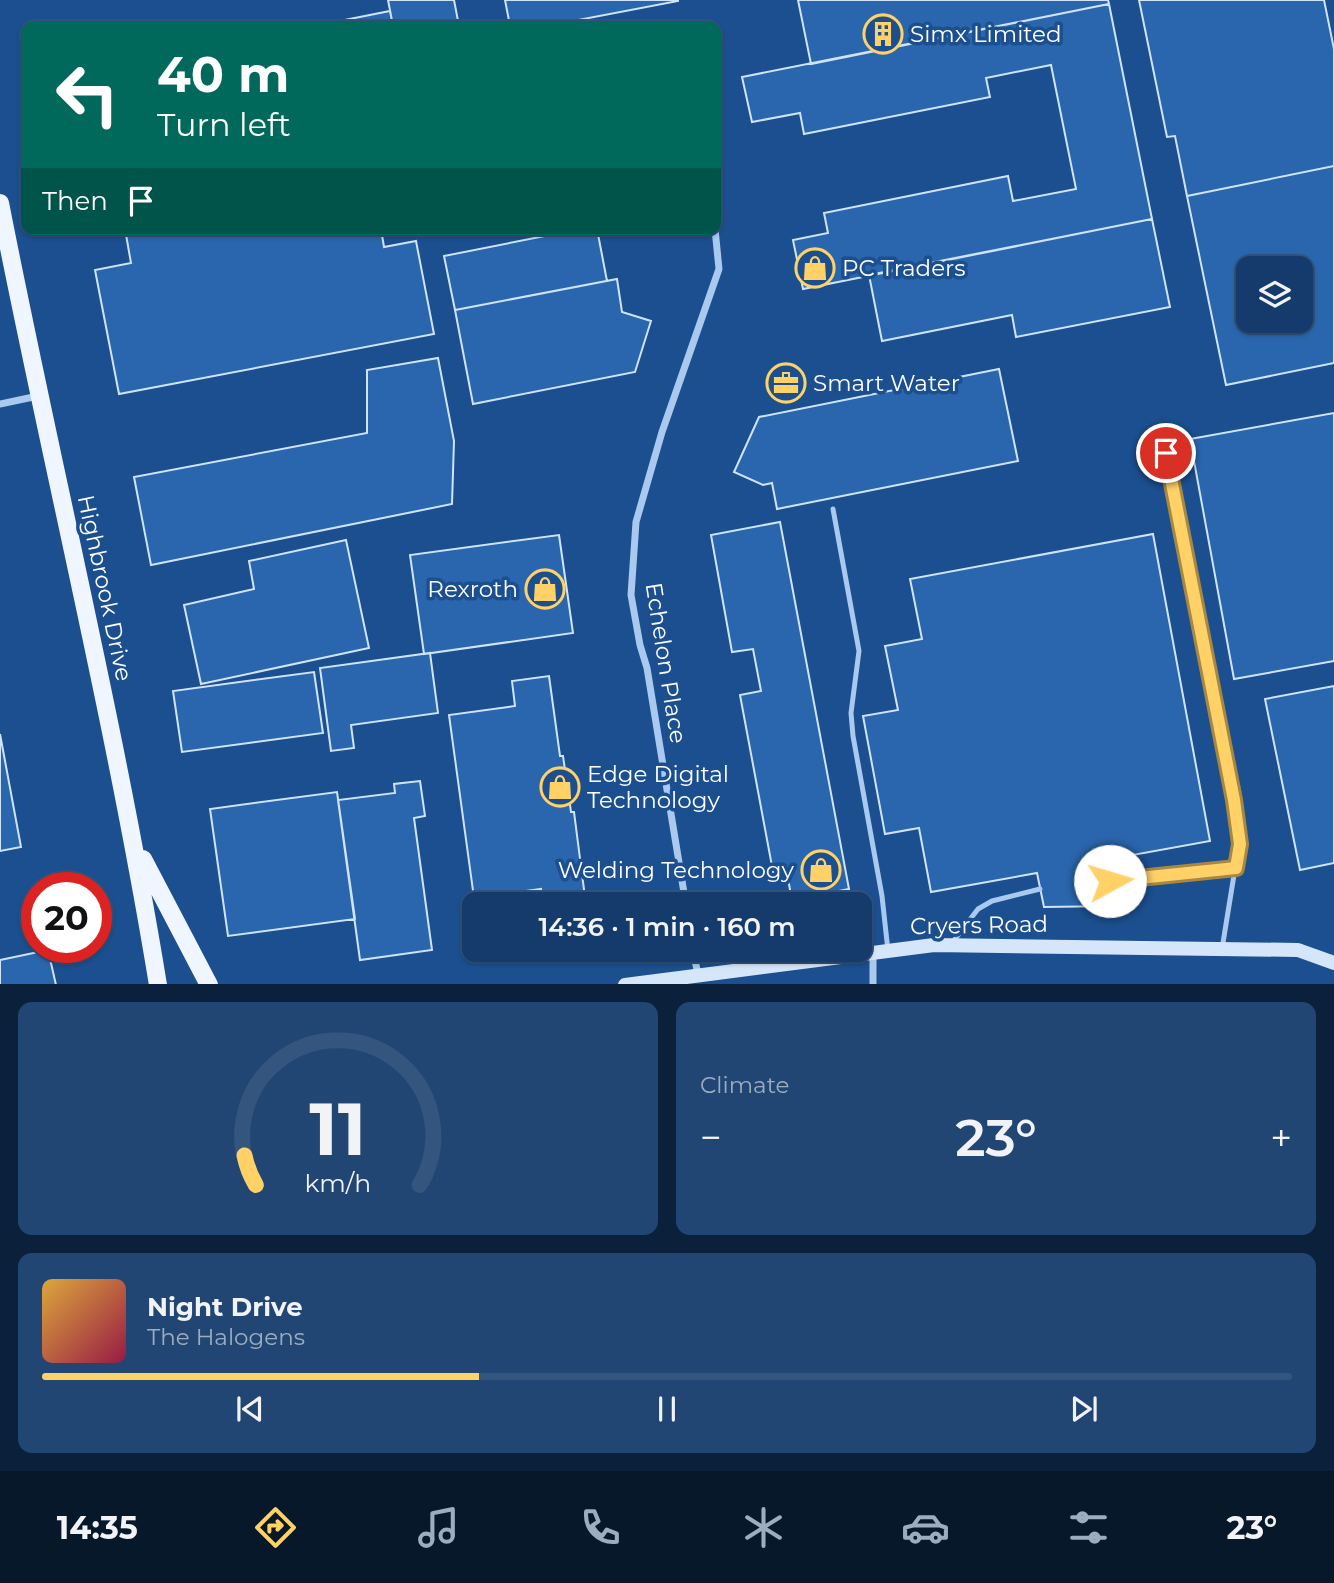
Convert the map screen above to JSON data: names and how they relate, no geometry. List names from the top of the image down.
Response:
{
  "streets": {
    "main road": ["Highbrook Drive", "Cryers Road"],
    "street": ["Echelon Place"]
  },
  "places": {
    "building": ["Simx Limited"],
    "shop": [
      "PC Traders",
      "Rexroth",
      "Edge Digital Technology",
      "Welding Technology"
    ],
    "office": ["Smart Water"]
  },
  "page": {
    "turn": ["40 m", "Turn left"],
    "then": "Then",
    "limit": "20",
    "trip": "14:36 · 1 min · 160 m",
    "tile": "Climate",
    "heat": ["−", "23°", "+"],
    "song": ["Night Drive", "The Halogens"],
    "tabs": ["14:35", "23°"],
    "gauge": ["11", "km/h"]
  }
}
